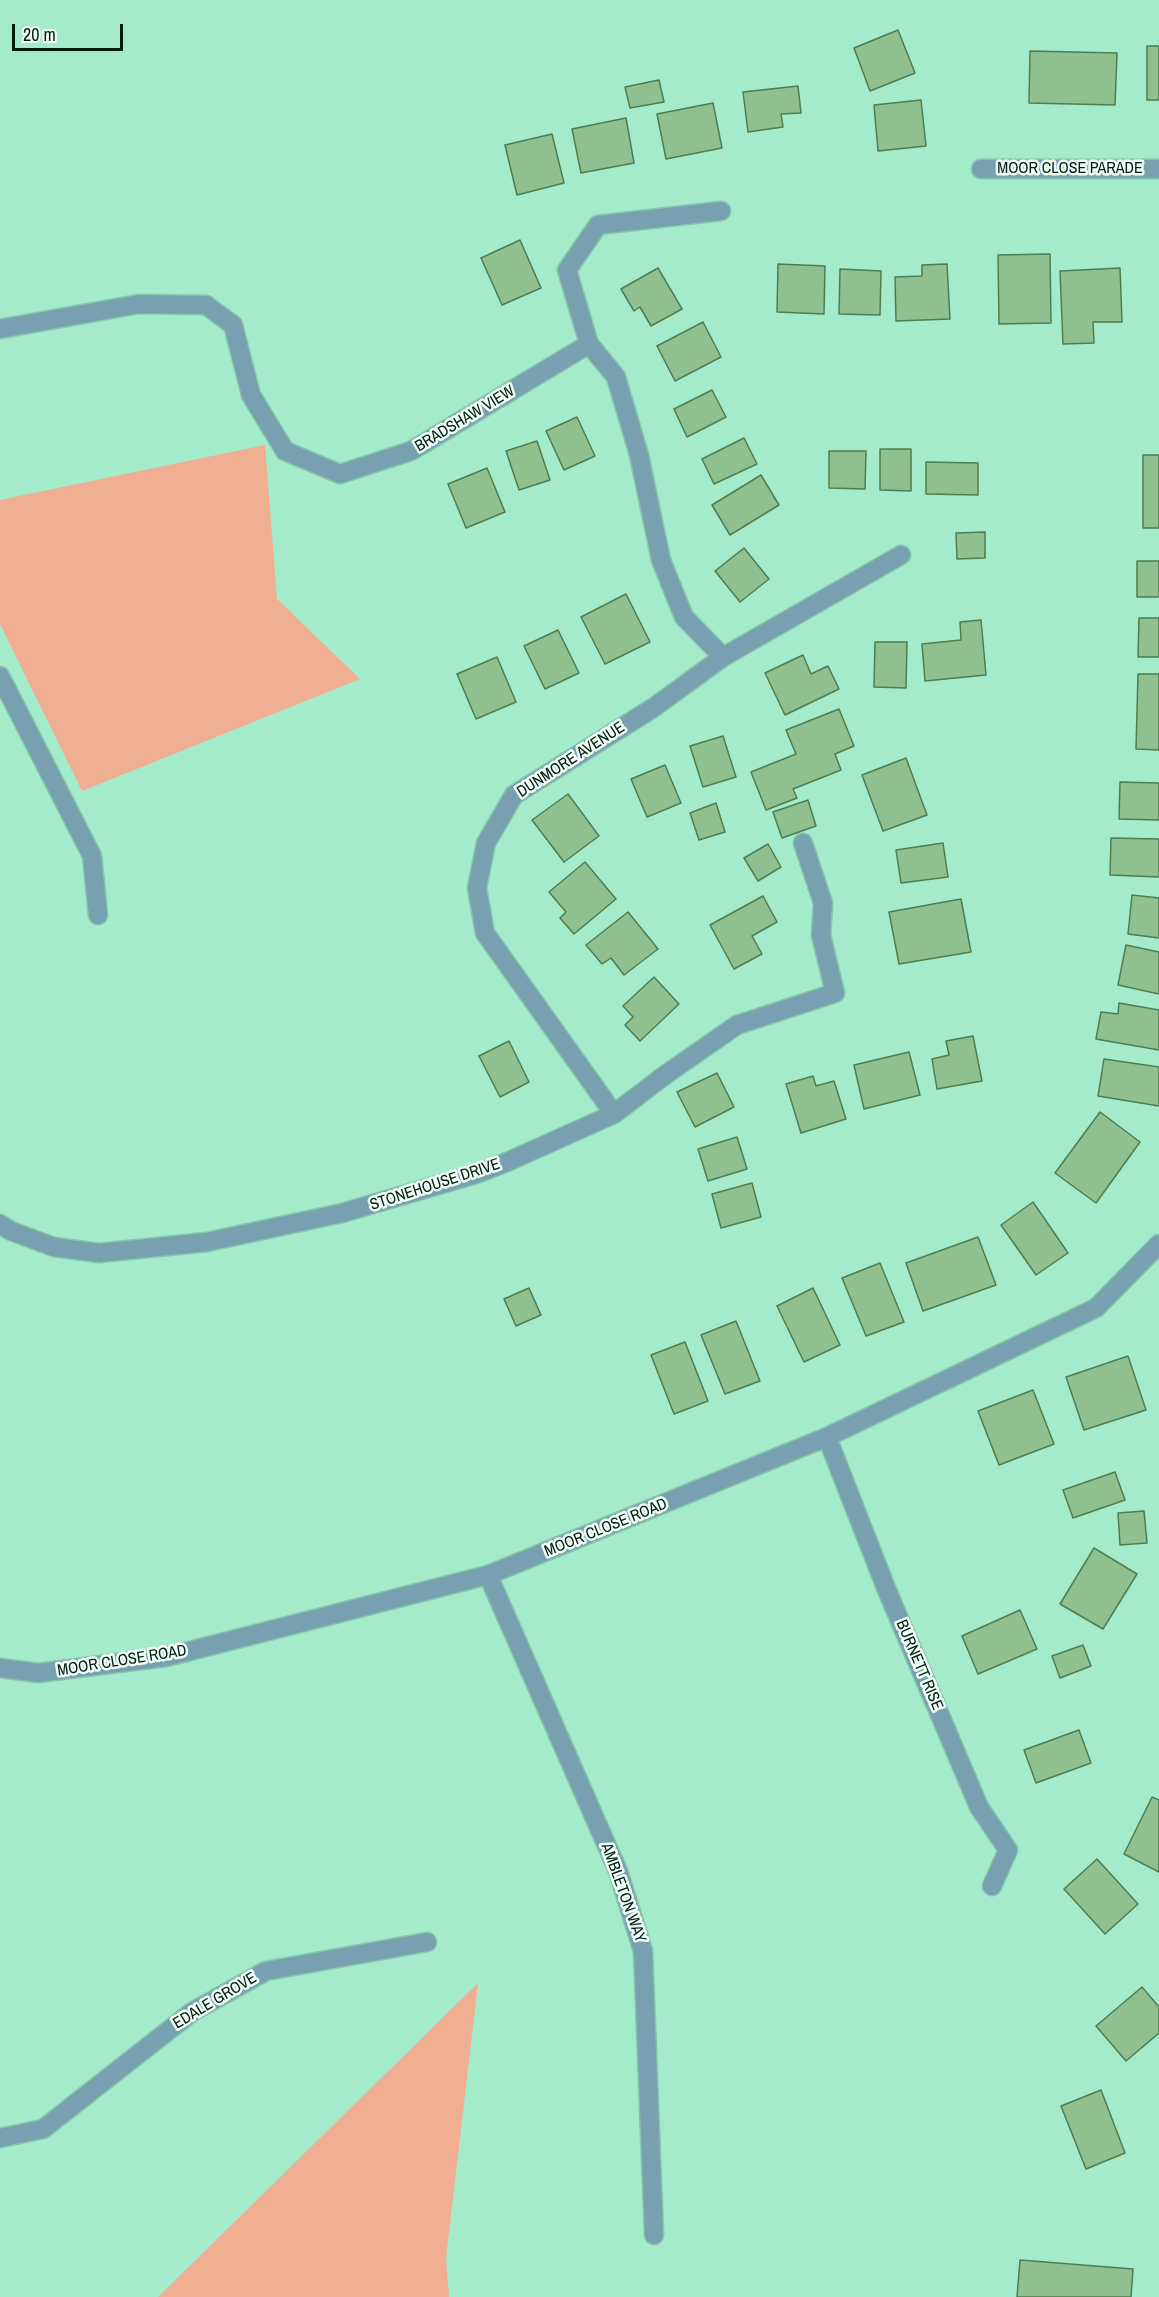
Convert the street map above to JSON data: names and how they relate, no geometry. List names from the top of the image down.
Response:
{
  "streets": {
    "street": [
      "MOOR CLOSE PARADE",
      "BRADSHAW VIEW",
      "DUNMORE AVENUE",
      "STONEHOUSE DRIVE",
      "MOOR CLOSE ROAD",
      "BURNETT RISE",
      "AMBLETON WAY",
      "EDALE GROVE"
    ]
  },
  "crossings": [
    ["DUNMORE AVENUE", "STONEHOUSE DRIVE"],
    ["MOOR CLOSE ROAD", "BURNETT RISE"],
    ["MOOR CLOSE ROAD", "AMBLETON WAY"]
  ],
  "scale_bar": "20 m"
}
